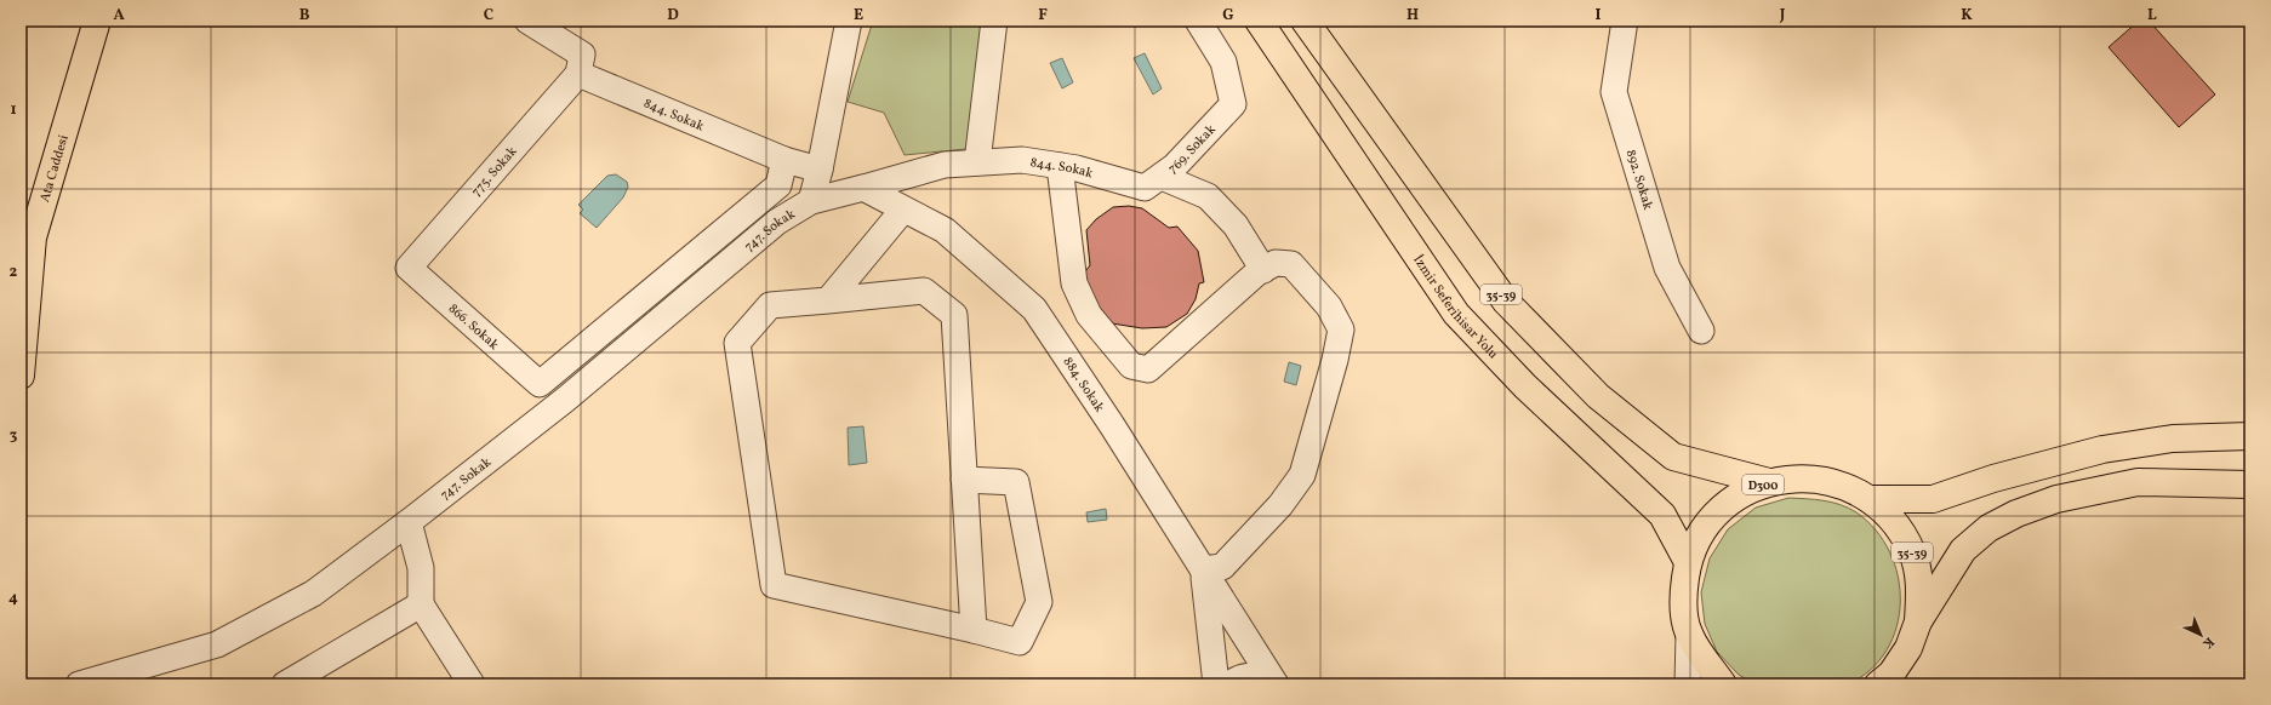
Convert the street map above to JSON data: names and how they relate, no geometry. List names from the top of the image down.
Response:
{
  "streets": {
    "main road": [
      "Ata Caddesi",
      "35-39",
      "İzmir Seferihisar Yolu",
      "D300"
    ],
    "street": [
      "844. Sokak",
      "769. Sokak",
      "775. Sokak",
      "892. Sokak",
      "747. Sokak",
      "866. Sokak",
      "884. Sokak"
    ]
  },
  "crossings": [
    ["844. Sokak", "769. Sokak"],
    ["844. Sokak", "775. Sokak"],
    ["844. Sokak", "866. Sokak"],
    ["844. Sokak", "884. Sokak"],
    ["775. Sokak", "866. Sokak"],
    ["35-39", "D300"],
    ["İzmir Seferihisar Yolu", "D300"]
  ],
  "north": "bottom right",
  "grid": {
    "columns": [
      "A",
      "B",
      "C",
      "D",
      "E",
      "F",
      "G",
      "H",
      "I",
      "J",
      "K",
      "L"
    ],
    "rows": [
      "1",
      "2",
      "3",
      "4"
    ]
  }
}
